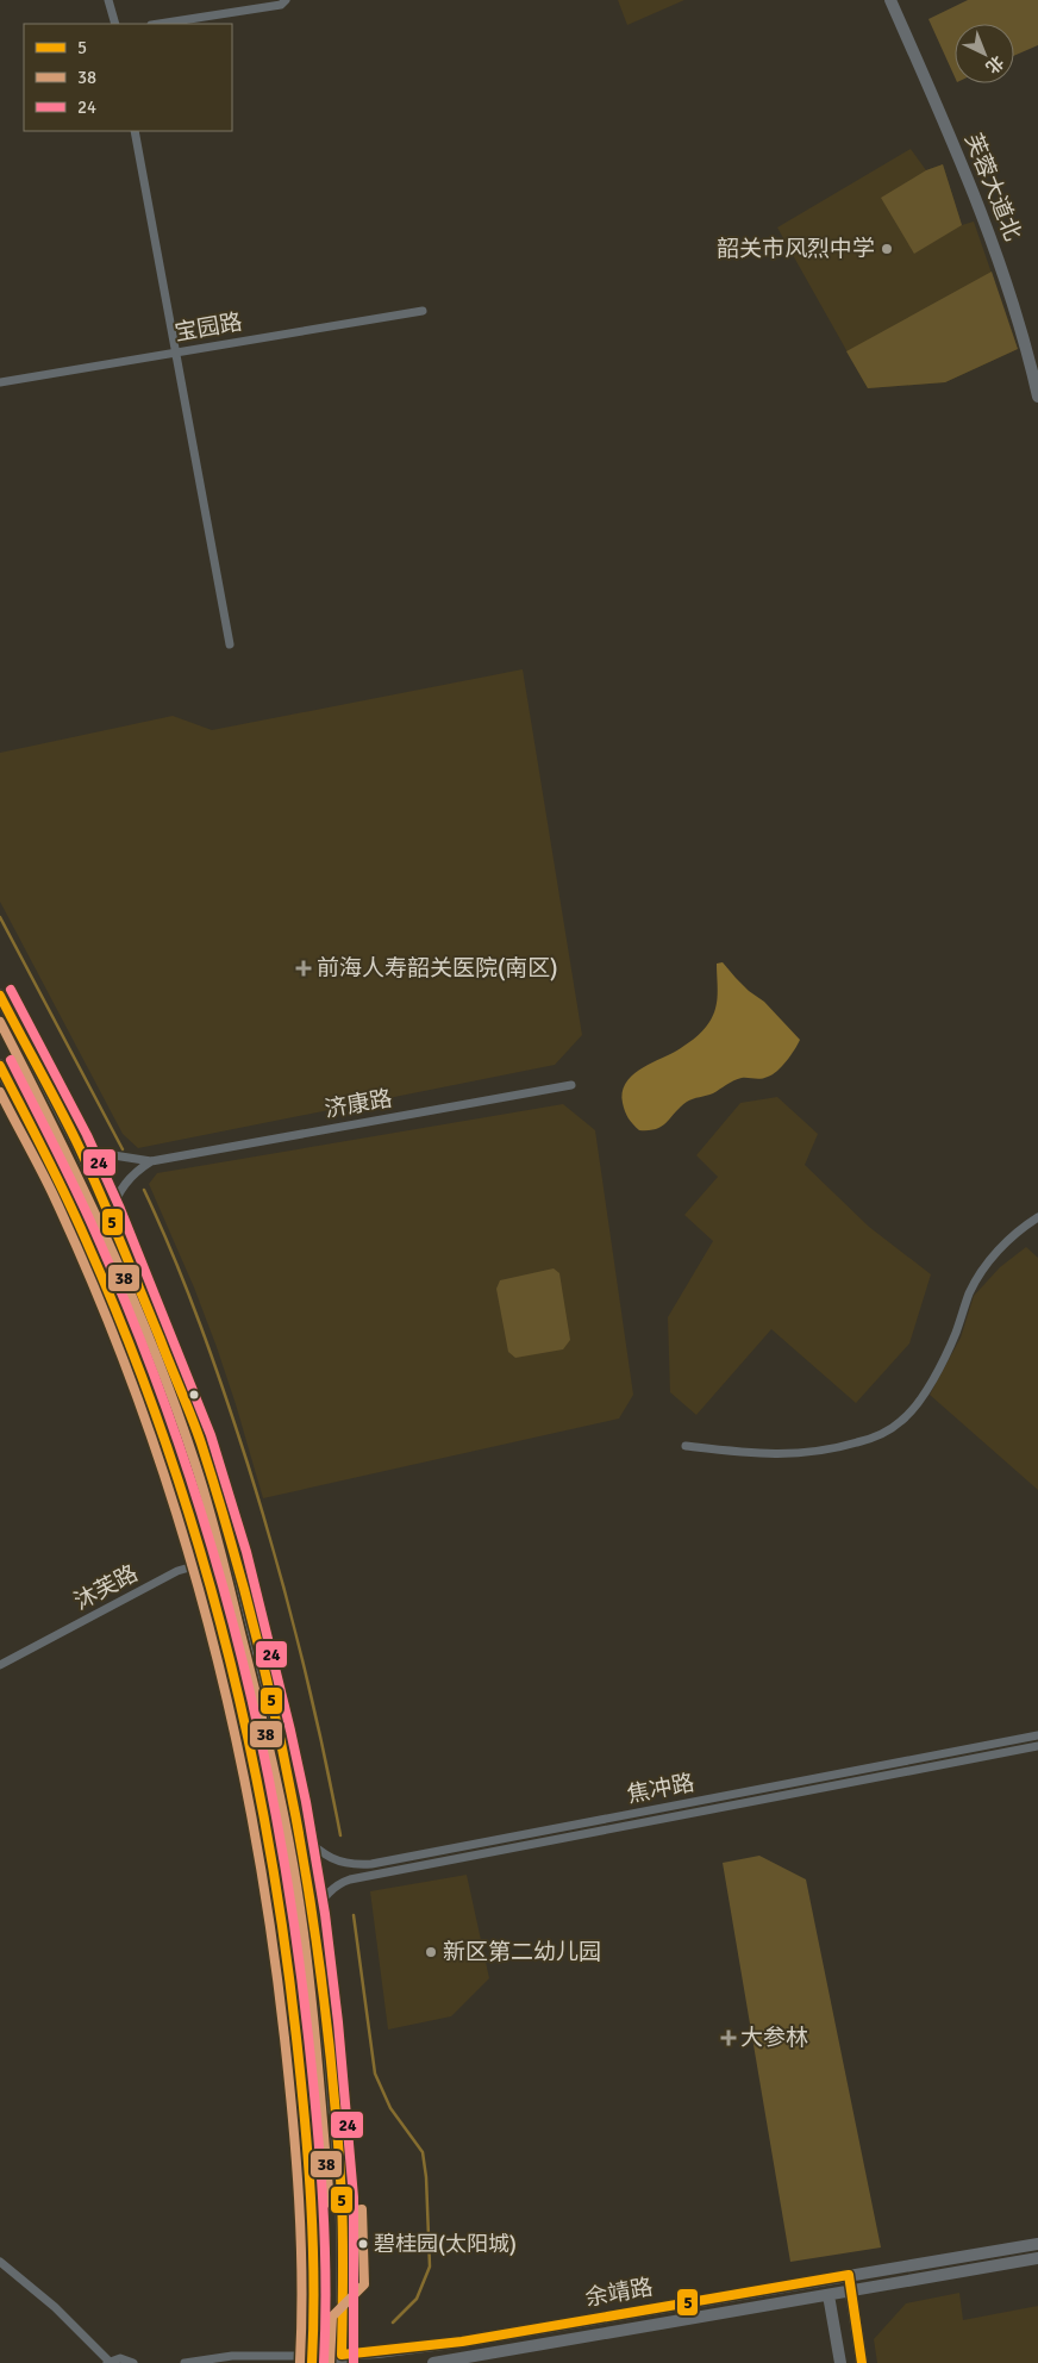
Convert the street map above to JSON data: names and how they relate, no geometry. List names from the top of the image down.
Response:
{
  "streets": {
    "main road": ["芙蓉大道北", "余靖路"],
    "street": [
      "宝园路",
      "济康路",
      "沐芙路",
      "焦冲路"
    ]
  },
  "places": {
    "other": ["韶关市风烈中学", "新区第二幼儿园", "碧桂园(太阳城)"],
    "health": ["前海人寿韶关医院(南区)", "大参林"]
  },
  "lines": ["transit line 24", "transit line 5", "transit line 38"],
  "legend": ["5", "38", "24"],
  "north": "bottom right"
}
